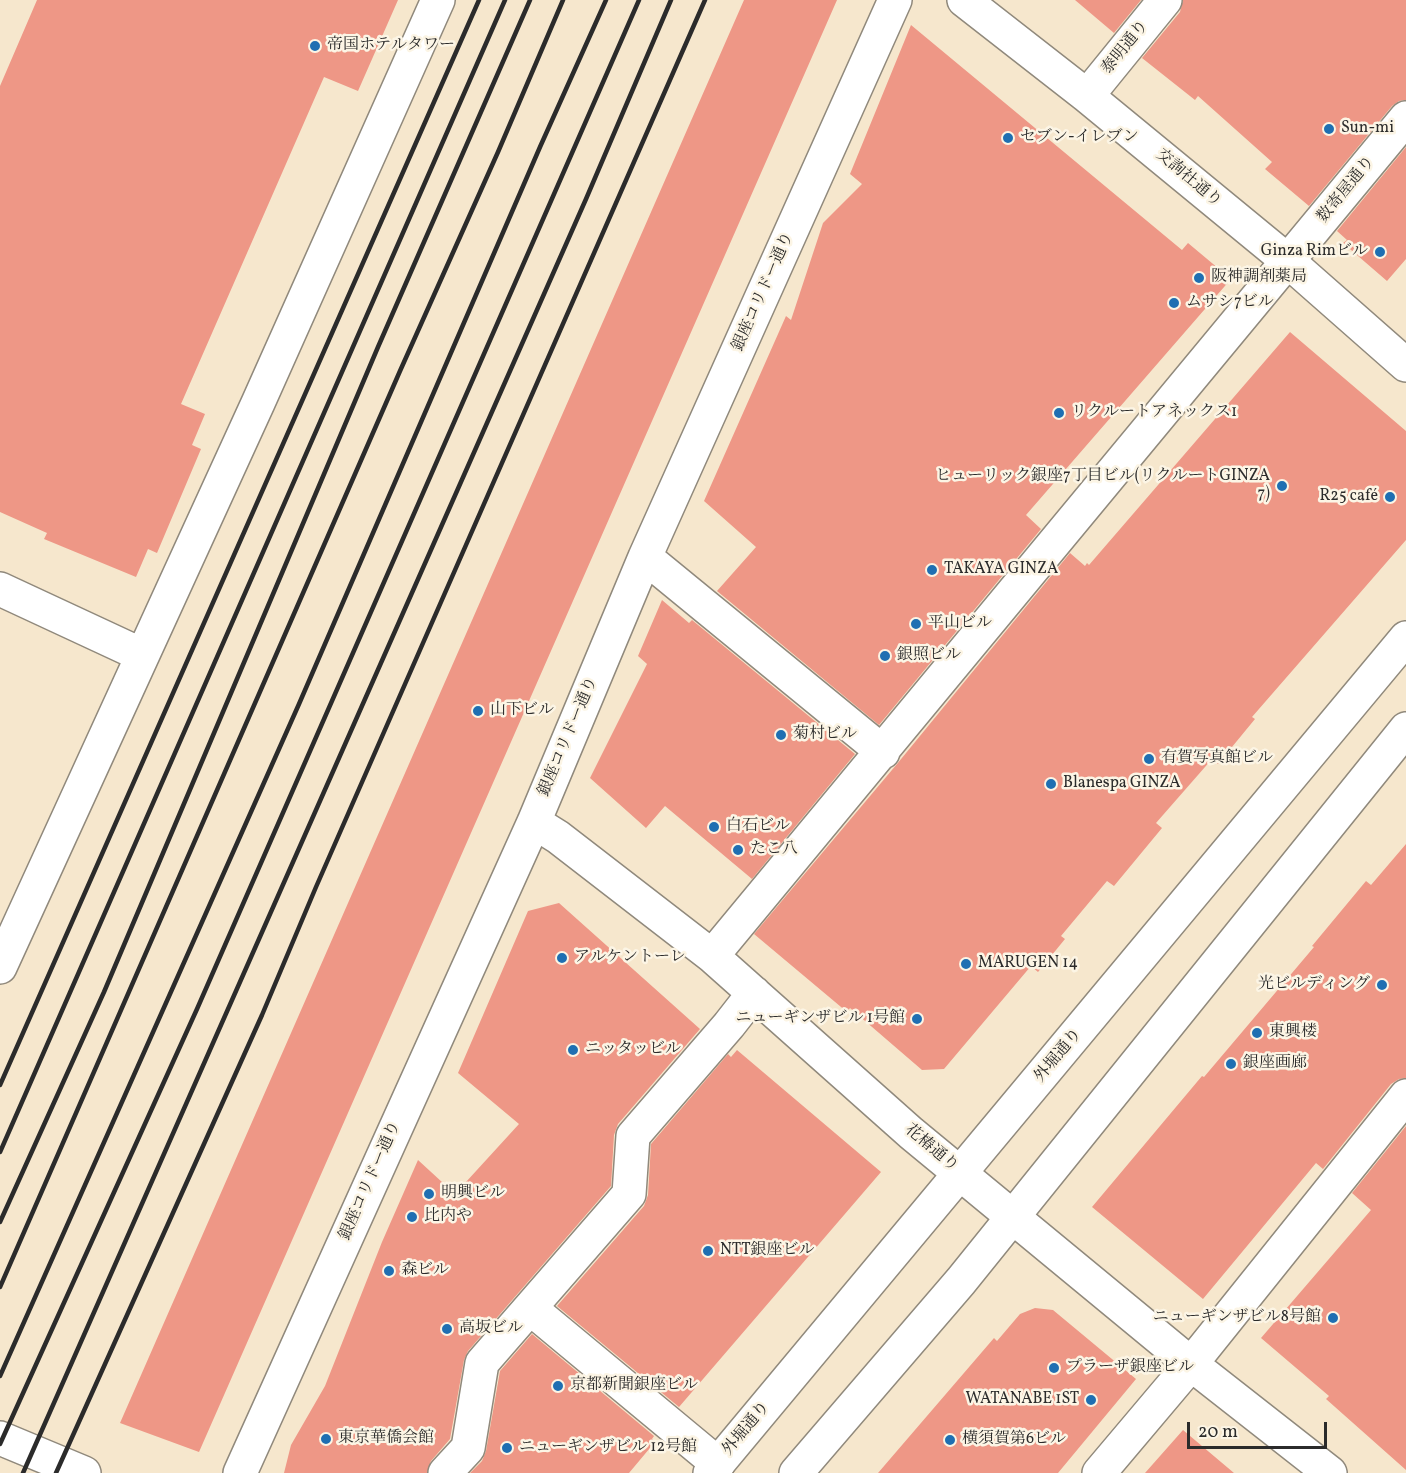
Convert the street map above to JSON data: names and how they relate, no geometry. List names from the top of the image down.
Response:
{
  "streets": {
    "street": [
      "泰明通り",
      "交詢社通り",
      "数寄屋通り",
      "銀座コリドー通り",
      "外堀通り",
      "花椿通り"
    ]
  },
  "crossings": [
    ["泰明通り", "交詢社通り"],
    ["交詢社通り", "数寄屋通り"],
    ["数寄屋通り", "花椿通り"],
    ["銀座コリドー通り", "花椿通り"],
    ["外堀通り", "花椿通り"]
  ],
  "places": [
    "帝国ホテルタワー",
    "Sun-mi",
    "セブン-イレブン",
    "Ginza Rimビル",
    "阪神調剤薬局",
    "ムサシ7ビル",
    "リクルートアネックス1",
    "ヒューリック銀座7丁目ビル(リクルートGINZA 7)",
    "R25 café",
    "TAKAYA GINZA",
    "平山ビル",
    "銀照ビル",
    "山下ビル",
    "菊村ビル",
    "有賀写真館ビル",
    "Blanespa GINZA",
    "白石ビル",
    "たこ八",
    "アルケントーレ",
    "MARUGEN 14",
    "光ビルディング",
    "ニューギンザビル 1号館",
    "東興楼",
    "ニッタッビル",
    "銀座画廊",
    "明興ビル",
    "比内や",
    "NTT銀座ビル",
    "森ビル",
    "ニューギンザビル8号館",
    "高坂ビル",
    "プラーザ銀座ビル",
    "京都新聞銀座ビル",
    "WATANABE 1ST",
    "東京華僑会館",
    "横須賀第6ビル",
    "ニューギンザビル 12号館"
  ],
  "scale_bar": "20 m"
}
